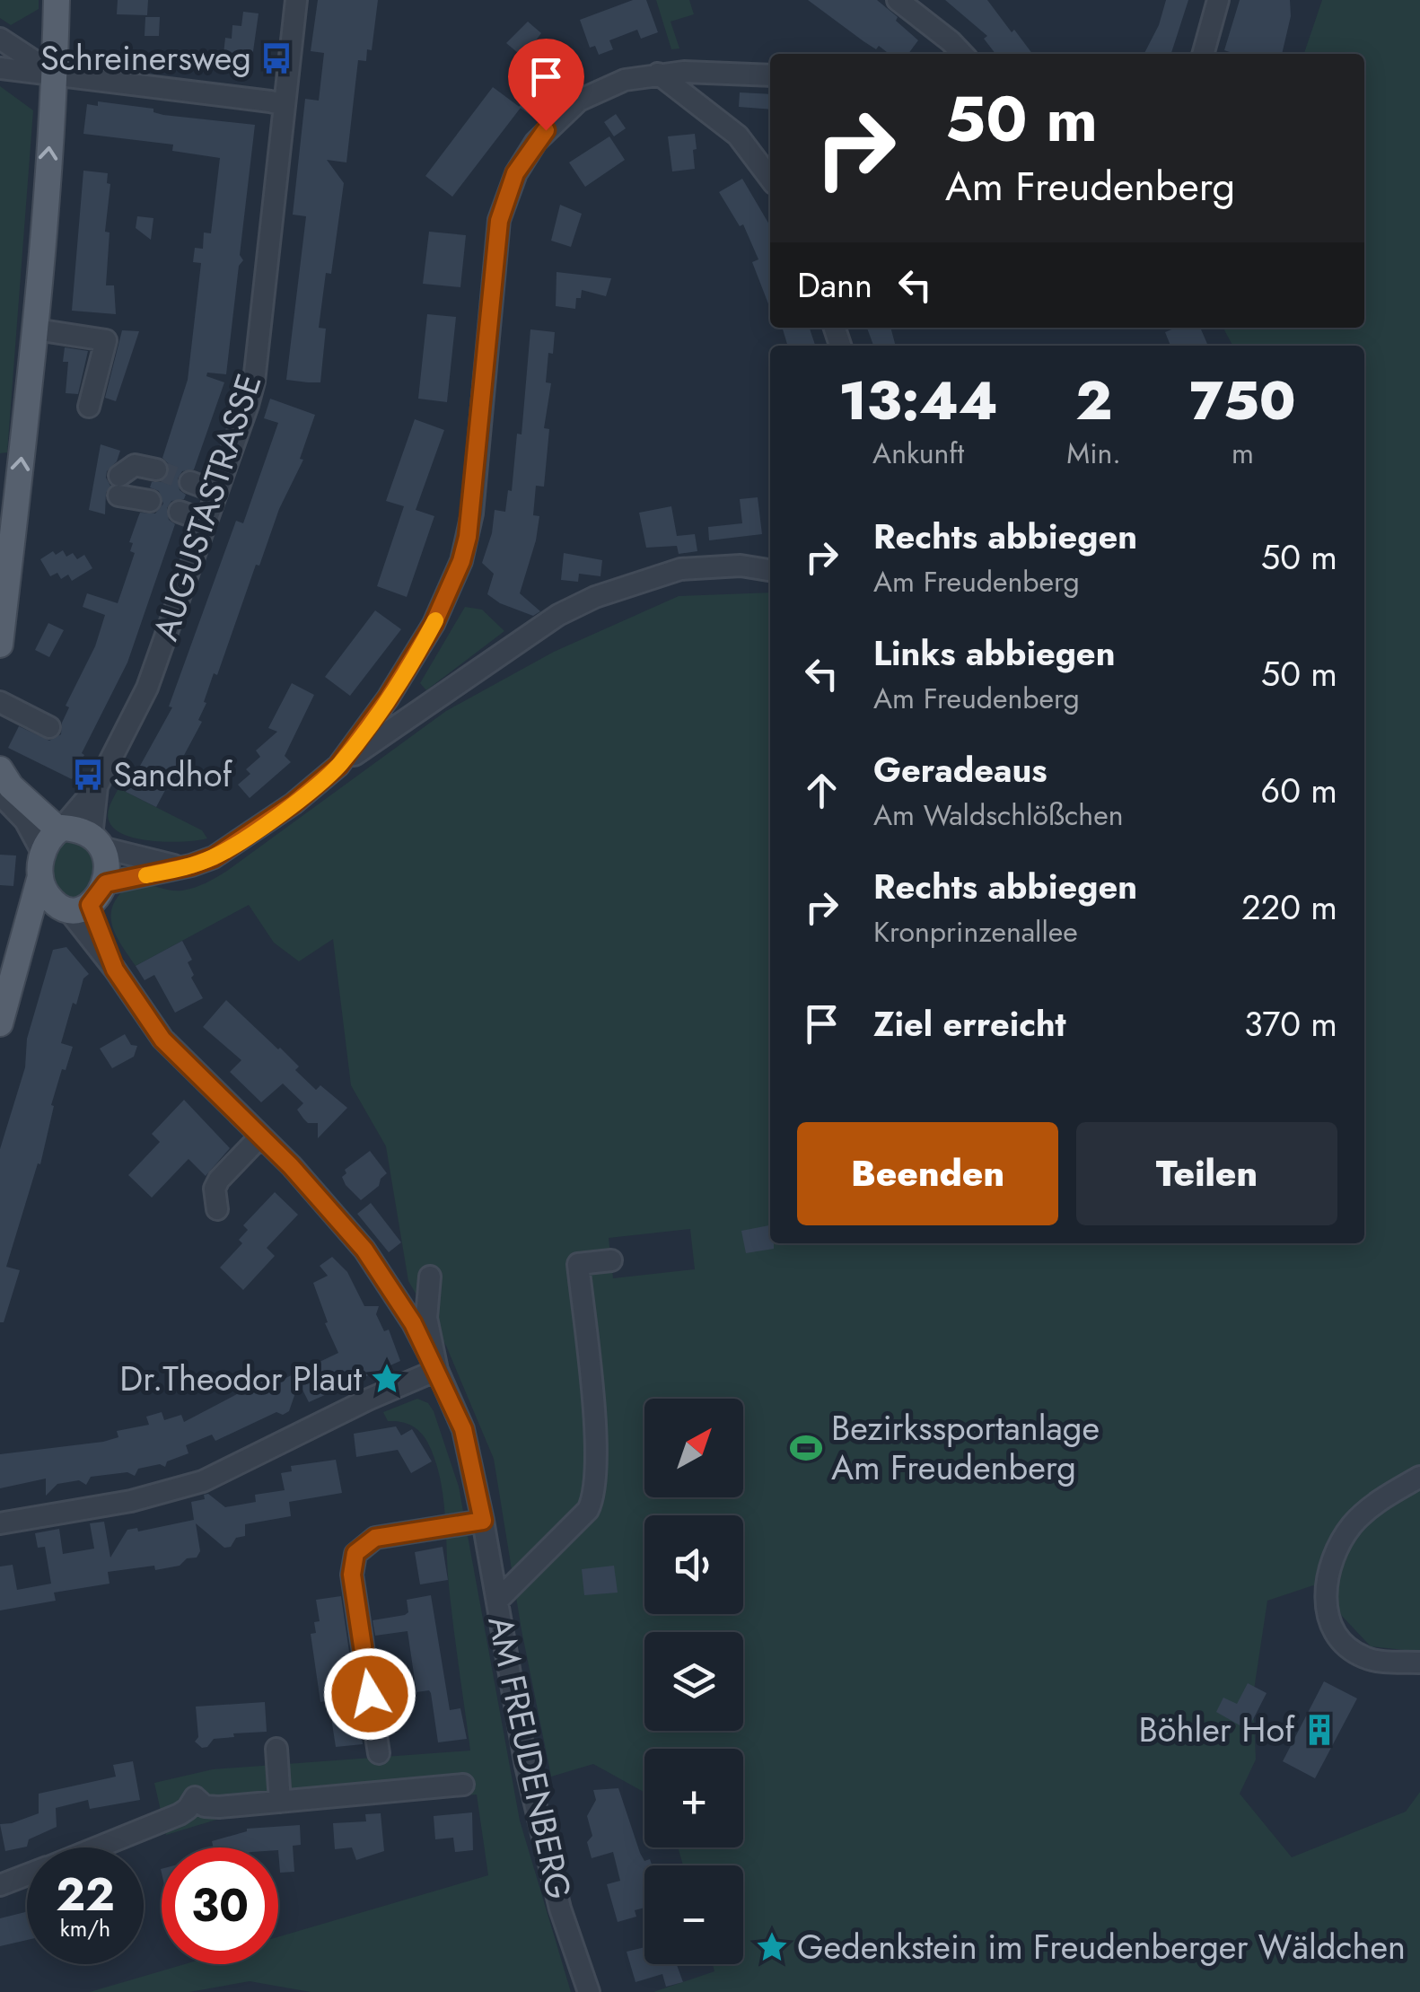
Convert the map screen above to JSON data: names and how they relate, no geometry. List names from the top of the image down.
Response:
{
  "streets": {
    "street": ["AUGUSTASTRASSE", "AM FREUDENBERG"]
  },
  "places": {
    "bus stop": ["Schreinersweg", "Sandhof"],
    "place": ["Dr.Theodor Plaut", "Gedenkstein im Freudenberger Wäldchen"],
    "sports": ["Bezirkssportanlage Am Freudenberg"],
    "building": ["Böhler Hof"]
  },
  "north": "top right",
  "page": {
    "turn": ["50 m", "Am Freudenberg"],
    "then": "Dann",
    "eta": [
      "13:44",
      "Ankunft",
      "2",
      "Min.",
      "750",
      "m"
    ],
    "list": [
      {
        "name": "Rechts abbiegen",
        "note": "Am Freudenberg",
        "value": "50 m"
      },
      {
        "name": "Links abbiegen",
        "note": "Am Freudenberg",
        "value": "50 m"
      },
      {
        "name": "Geradeaus",
        "note": "Am Waldschlößchen",
        "value": "60 m"
      },
      {
        "name": "Rechts abbiegen",
        "note": "Kronprinzenallee",
        "value": "220 m"
      },
      {
        "name": "Ziel erreicht",
        "value": "370 m"
      }
    ],
    "buttons": ["Beenden", "Teilen"],
    "map_buttons": ["+", "−"],
    "speed": "22 km/h",
    "limit": "30"
  }
}
